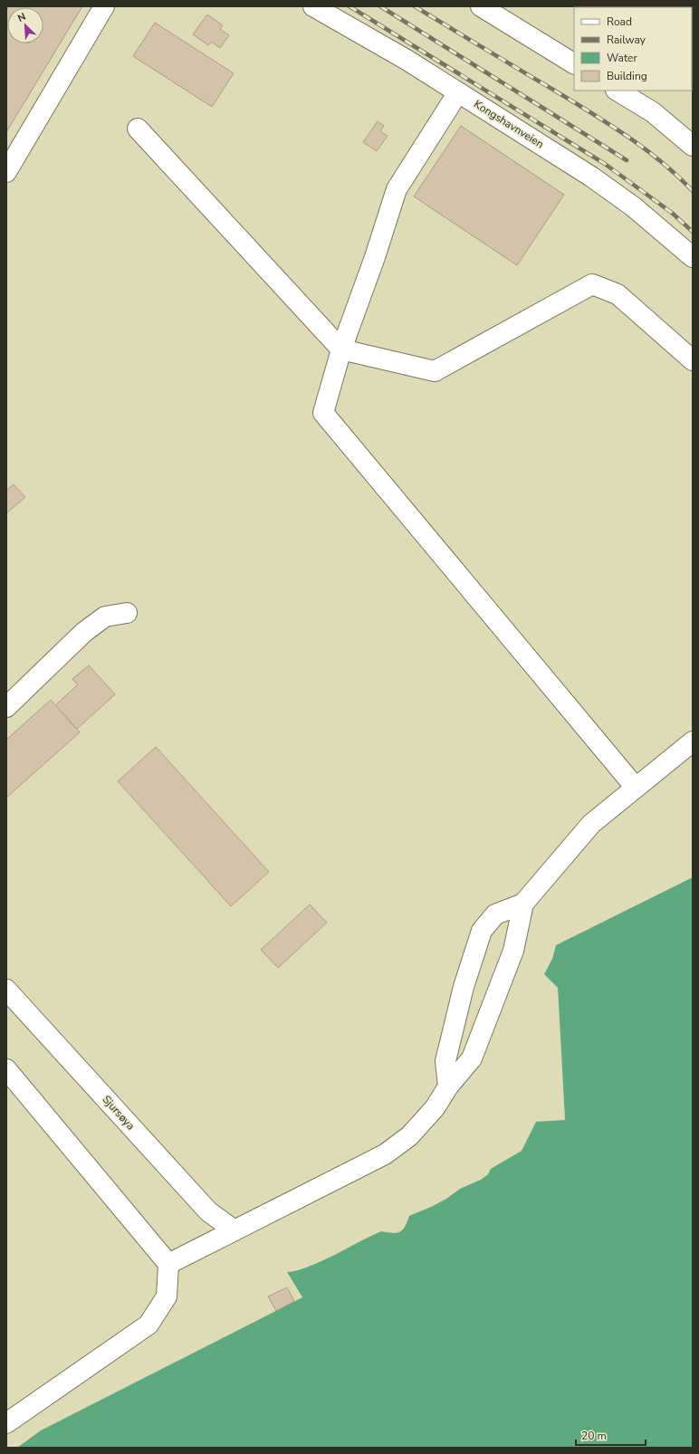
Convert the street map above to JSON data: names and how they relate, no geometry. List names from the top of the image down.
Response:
{
  "streets": {
    "lane": ["Kongshavnveien", "Sjursøya"]
  },
  "legend": [
    "Road",
    "Railway",
    "Water",
    "Building"
  ],
  "scale_bar": "20 m",
  "north": "top left"
}
